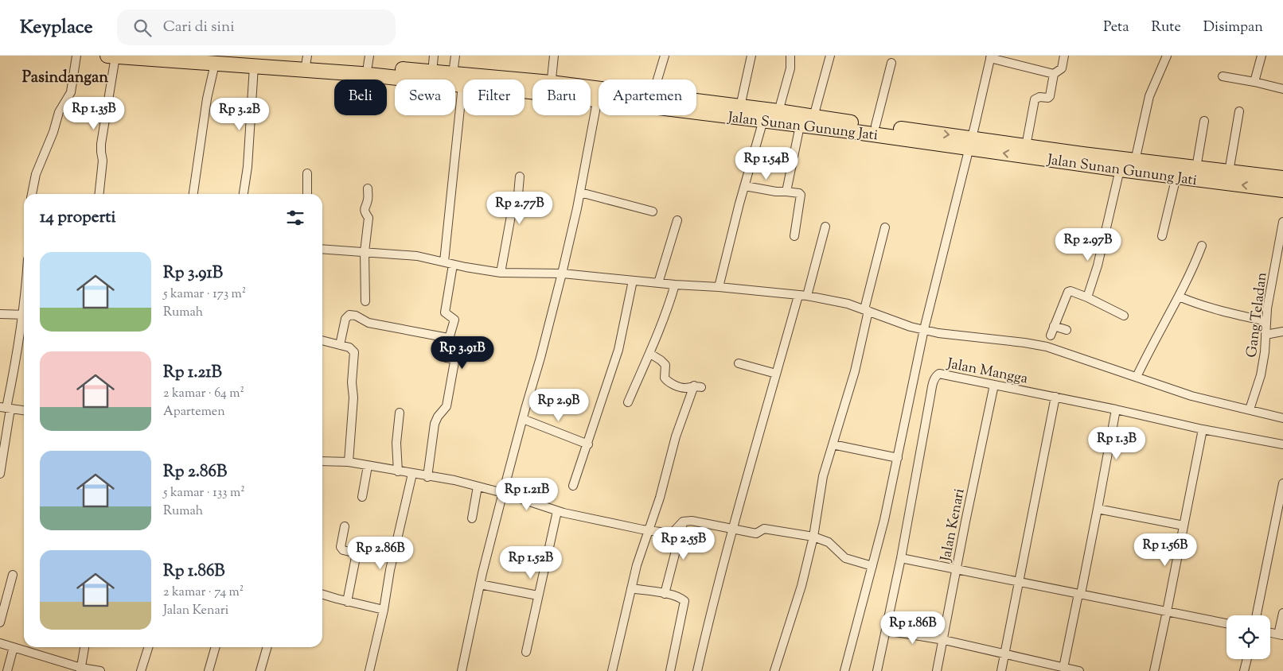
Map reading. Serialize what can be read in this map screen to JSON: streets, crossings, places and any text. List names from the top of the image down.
{
  "streets": {
    "highway": ["Jalan Sunan Gunung Jati"],
    "street": ["Gang Teladan", "Jalan Mangga", "Jalan Kenari"]
  },
  "crossings": [
    ["Jalan Mangga", "Jalan Kenari"]
  ],
  "districts": ["Pasindangan"],
  "page": {
    "header": "Keyplace",
    "search": "Cari di sini",
    "nav": ["Peta", "Rute", "Disimpan"],
    "chip": [
      "Beli",
      "Sewa",
      "Filter",
      "Baru",
      "Apartemen"
    ],
    "price": [
      "Rp 1.35B",
      "Rp 3.2B",
      "Rp 1.54B",
      "Rp 2.77B",
      "Rp 2.97B",
      "Rp 3.91B",
      "Rp 2.9B",
      "Rp 1.3B",
      "Rp 1.21B",
      "Rp 2.55B",
      "Rp 1.56B",
      "Rp 2.86B",
      "Rp 1.52B",
      "Rp 1.86B"
    ],
    "heading": "14 properti",
    "list": [
      {
        "name": "Rp 3.91B",
        "note": "5 kamar · 173 m² · Rumah"
      },
      {
        "name": "Rp 1.21B",
        "note": "2 kamar · 64 m² · Apartemen"
      },
      {
        "name": "Rp 2.86B",
        "note": "5 kamar · 133 m² · Rumah"
      },
      {
        "name": "Rp 1.86B",
        "note": "2 kamar · 74 m² · Jalan Kenari"
      }
    ]
  }
}
